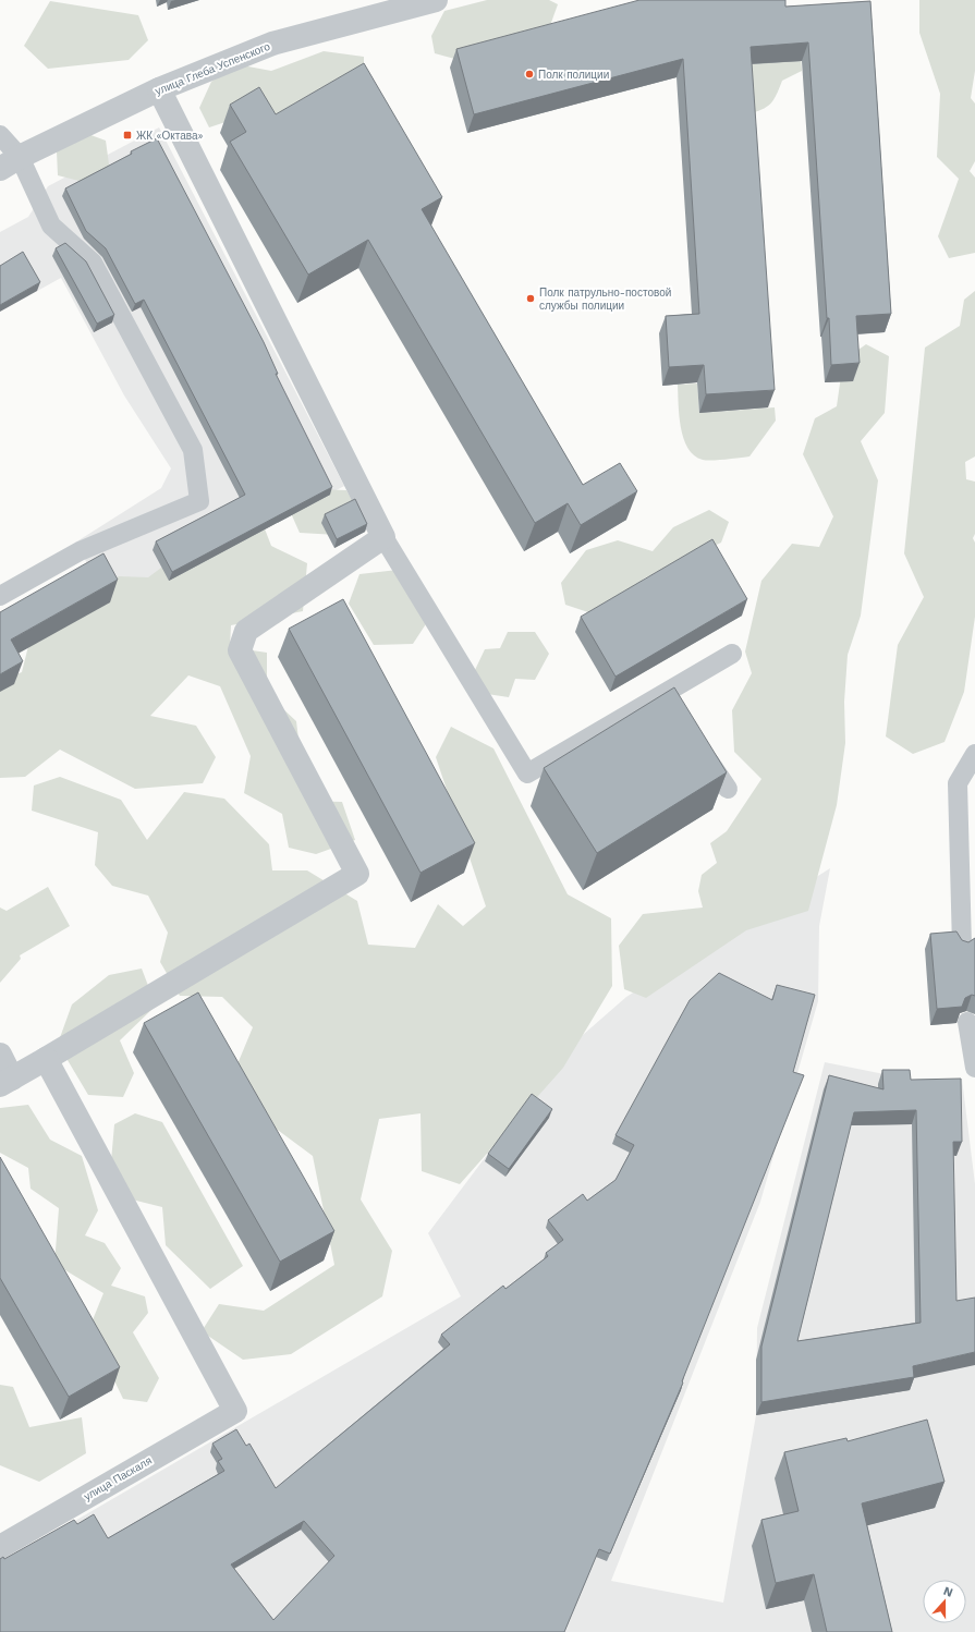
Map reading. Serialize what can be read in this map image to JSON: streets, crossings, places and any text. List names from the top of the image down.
{
  "streets": {
    "street": ["улица Глеба Успенского", "улица Паскаля"]
  },
  "places": {
    "other": ["Полк полиции", "Полк патрульно-постовой службы полиции"],
    "transit": ["ЖК «Октава»"]
  },
  "north": "top"
}
